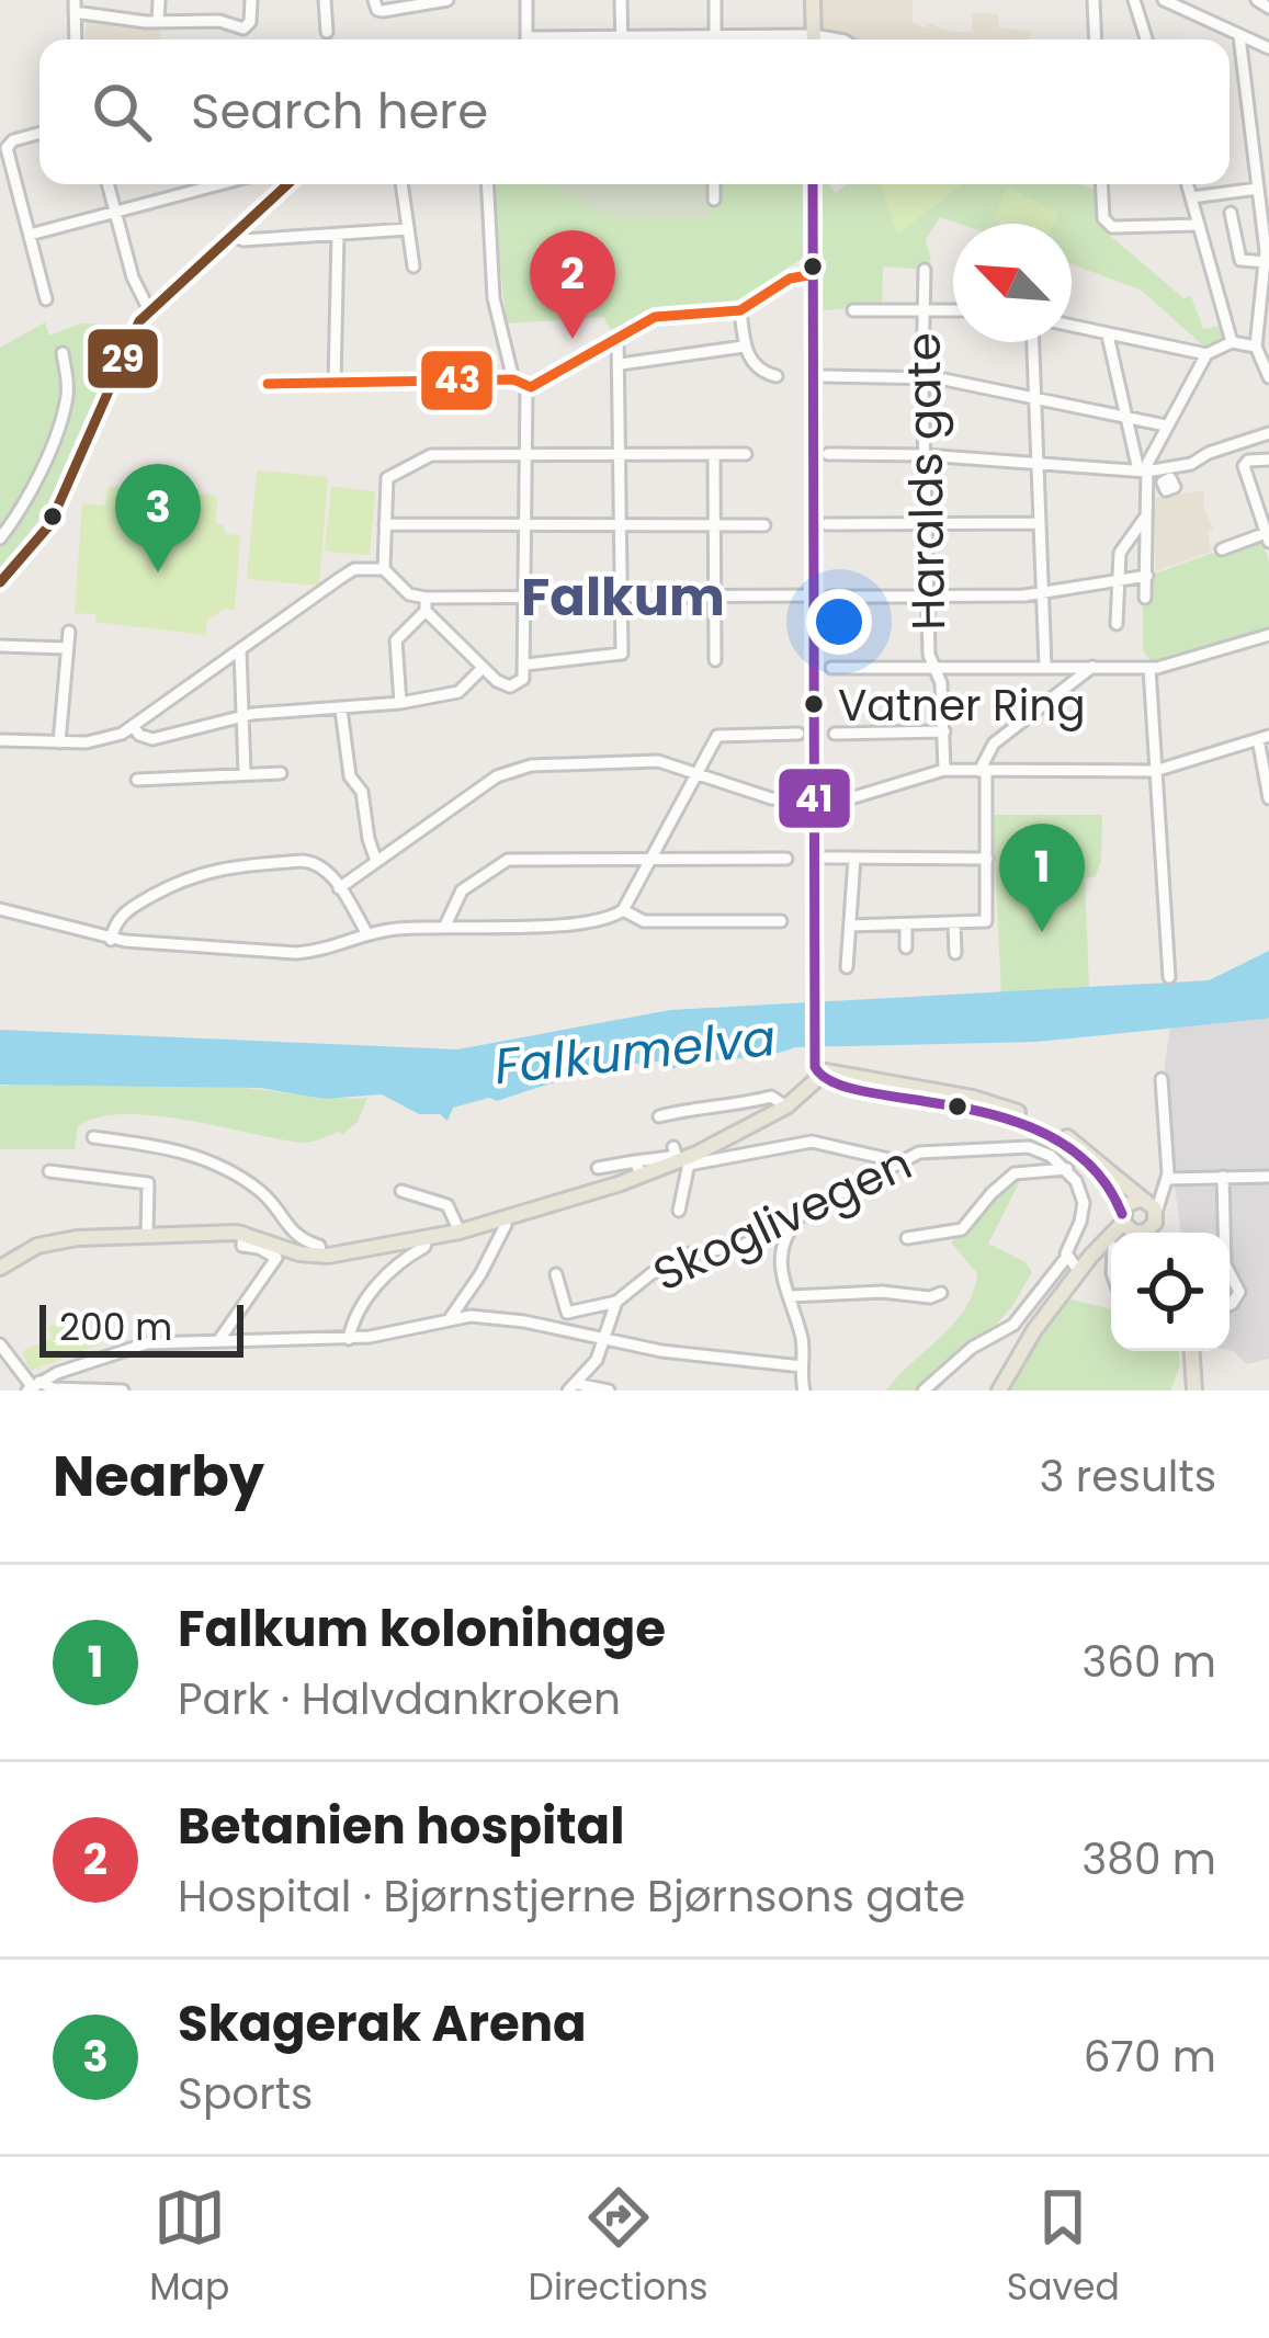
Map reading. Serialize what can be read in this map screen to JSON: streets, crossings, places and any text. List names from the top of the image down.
{
  "streets": {
    "street": ["Haralds gate", "Skoglivegen"]
  },
  "districts": ["Falkum"],
  "water": ["Falkumelva"],
  "places": ["Vatner Ring"],
  "lines": ["transit line 41", "transit line 29", "transit line 43"],
  "scale_bar": "200 m",
  "north": "top left",
  "page": {
    "search": "Search here",
    "pins": ["2", "3", "1"],
    "scale": "200 m",
    "heading": ["Nearby", "3 results"],
    "list": [
      {
        "mark": "1",
        "name": "Falkum kolonihage",
        "note": "Park · Halvdankroken",
        "value": "360 m"
      },
      {
        "mark": "2",
        "name": "Betanien hospital",
        "note": "Hospital · Bjørnstjerne Bjørnsons gate",
        "value": "380 m"
      },
      {
        "mark": "3",
        "name": "Skagerak Arena",
        "note": "Sports",
        "value": "670 m"
      }
    ],
    "nav": ["Map", "Directions", "Saved"]
  }
}
